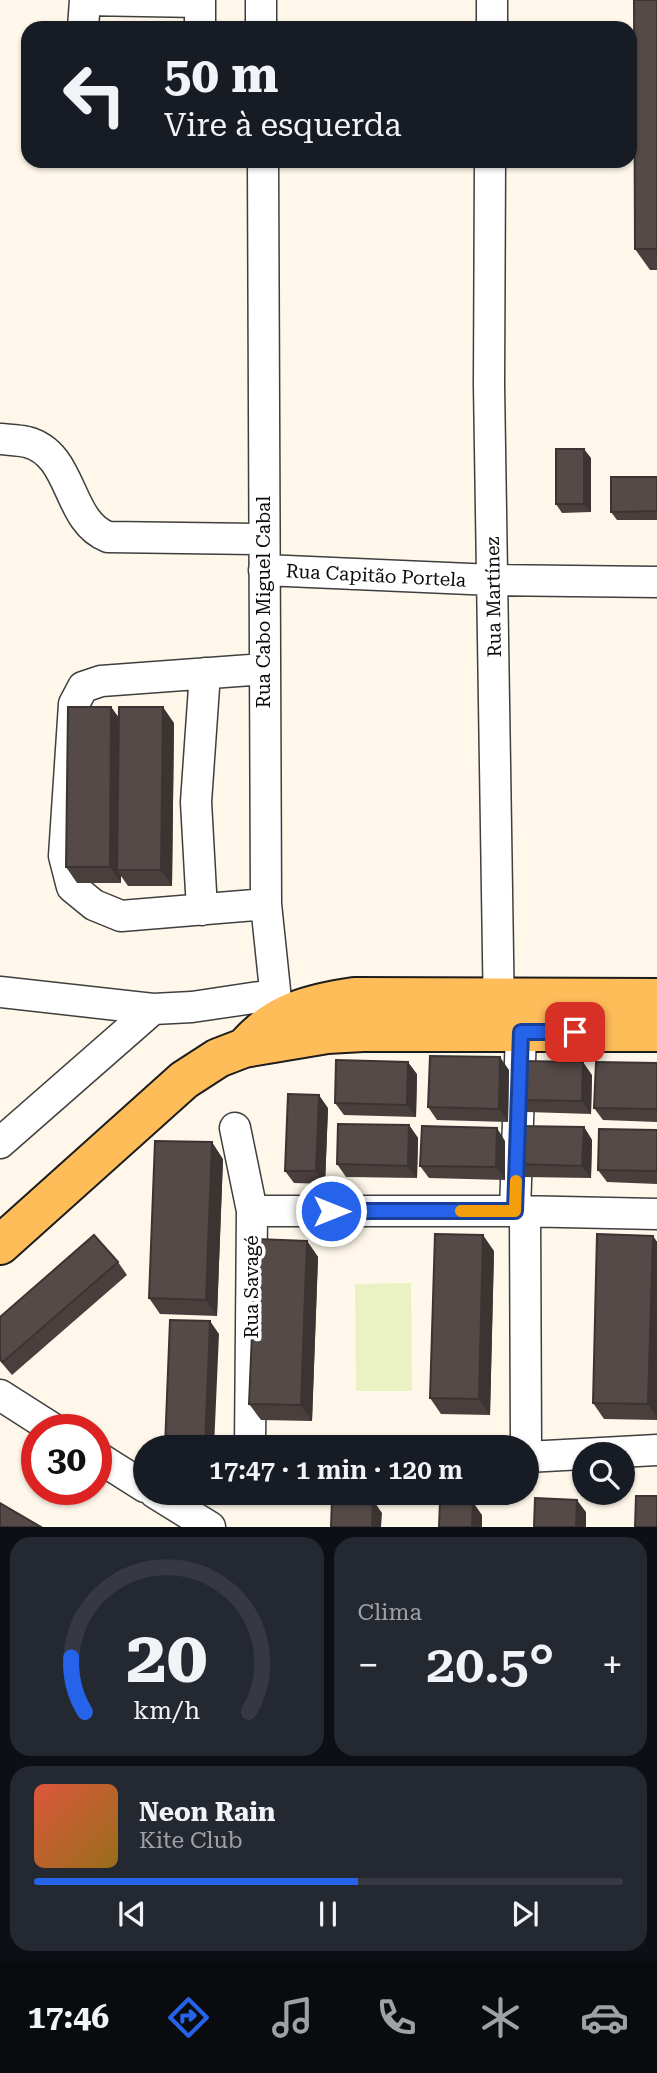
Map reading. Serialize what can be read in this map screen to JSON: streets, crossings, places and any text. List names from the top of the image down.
{
  "streets": {
    "street": [
      "Rua Capitão Portela",
      "Rua Martínez",
      "Rua Cabo Miguel Cabal",
      "Rua Savagé"
    ]
  },
  "crossings": [
    ["Rua Capitão Portela", "Rua Martínez"],
    ["Rua Capitão Portela", "Rua Cabo Miguel Cabal"]
  ],
  "page": {
    "turn": ["50 m", "Vire à esquerda"],
    "limit": "30",
    "trip": "17:47 · 1 min · 120 m",
    "tile": "Clima",
    "heat": ["−", "20.5°", "+"],
    "song": ["Neon Rain", "Kite Club"],
    "tabs": "17:46",
    "gauge": ["20", "km/h"]
  }
}
